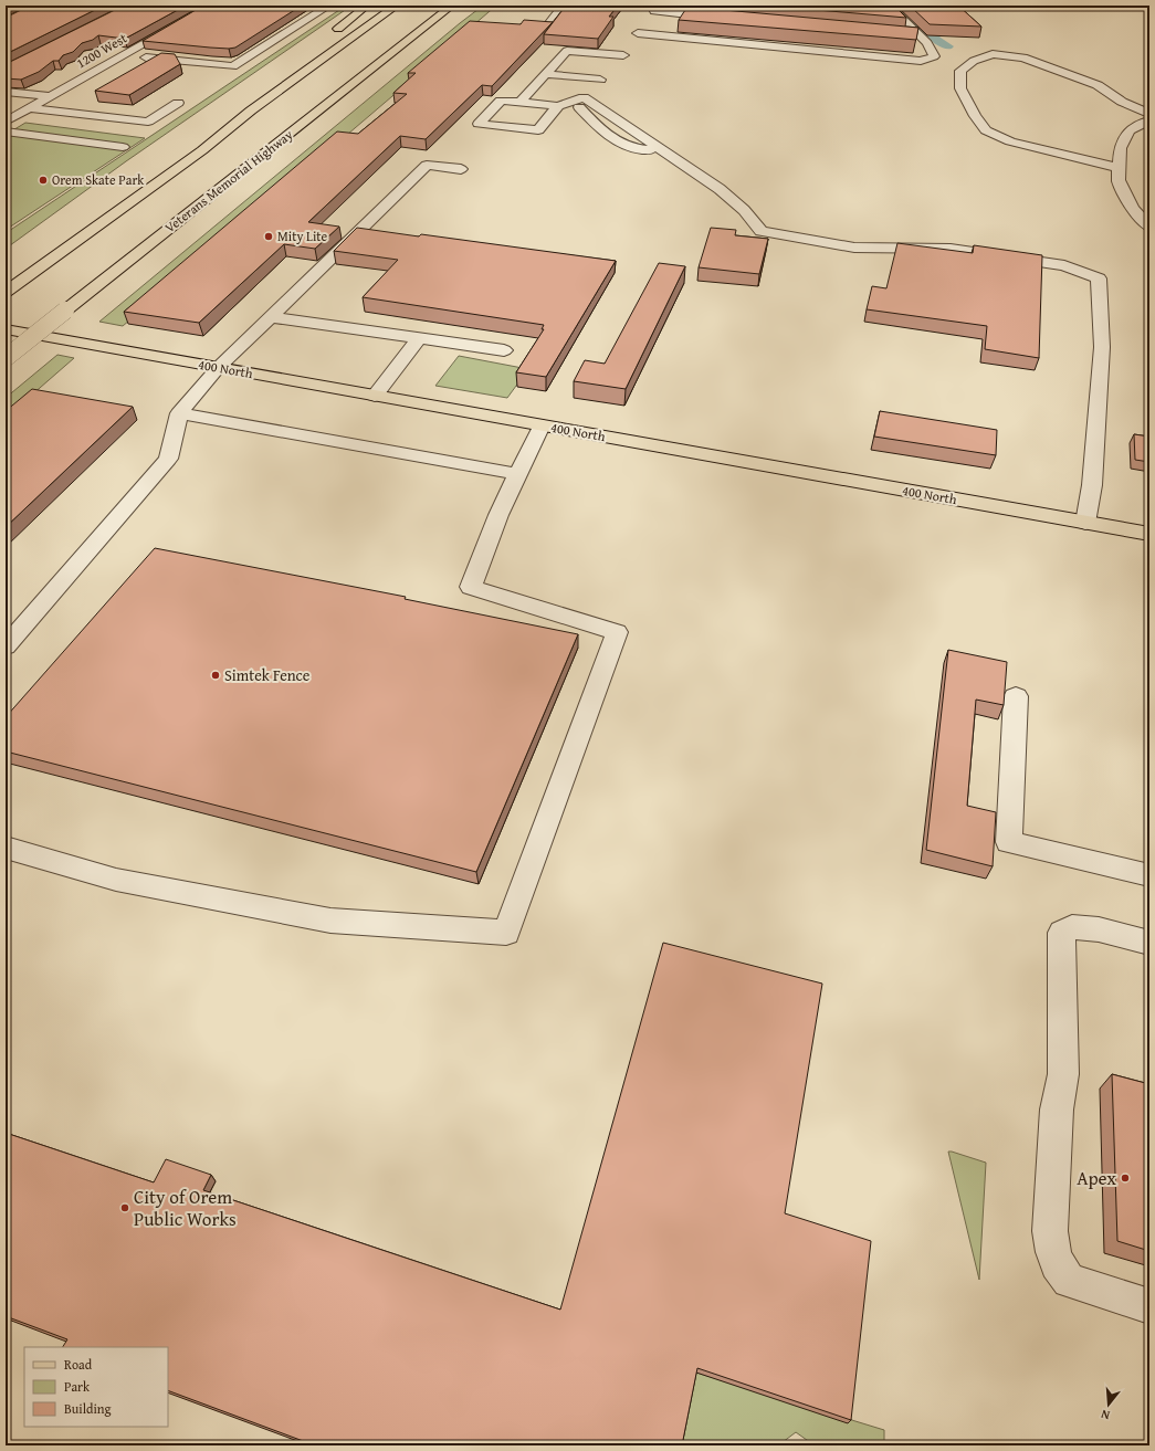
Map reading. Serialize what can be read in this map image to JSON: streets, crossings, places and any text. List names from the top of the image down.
{
  "streets": {
    "main road": ["Veterans Memorial Highway", "400 North"],
    "street": ["1200 West"]
  },
  "places": [
    "Orem Skate Park",
    "Mity Lite",
    "Simtek Fence",
    "Apex",
    "City of Orem Public Works"
  ],
  "legend": ["Road", "Park", "Building"],
  "north": "bottom"
}
